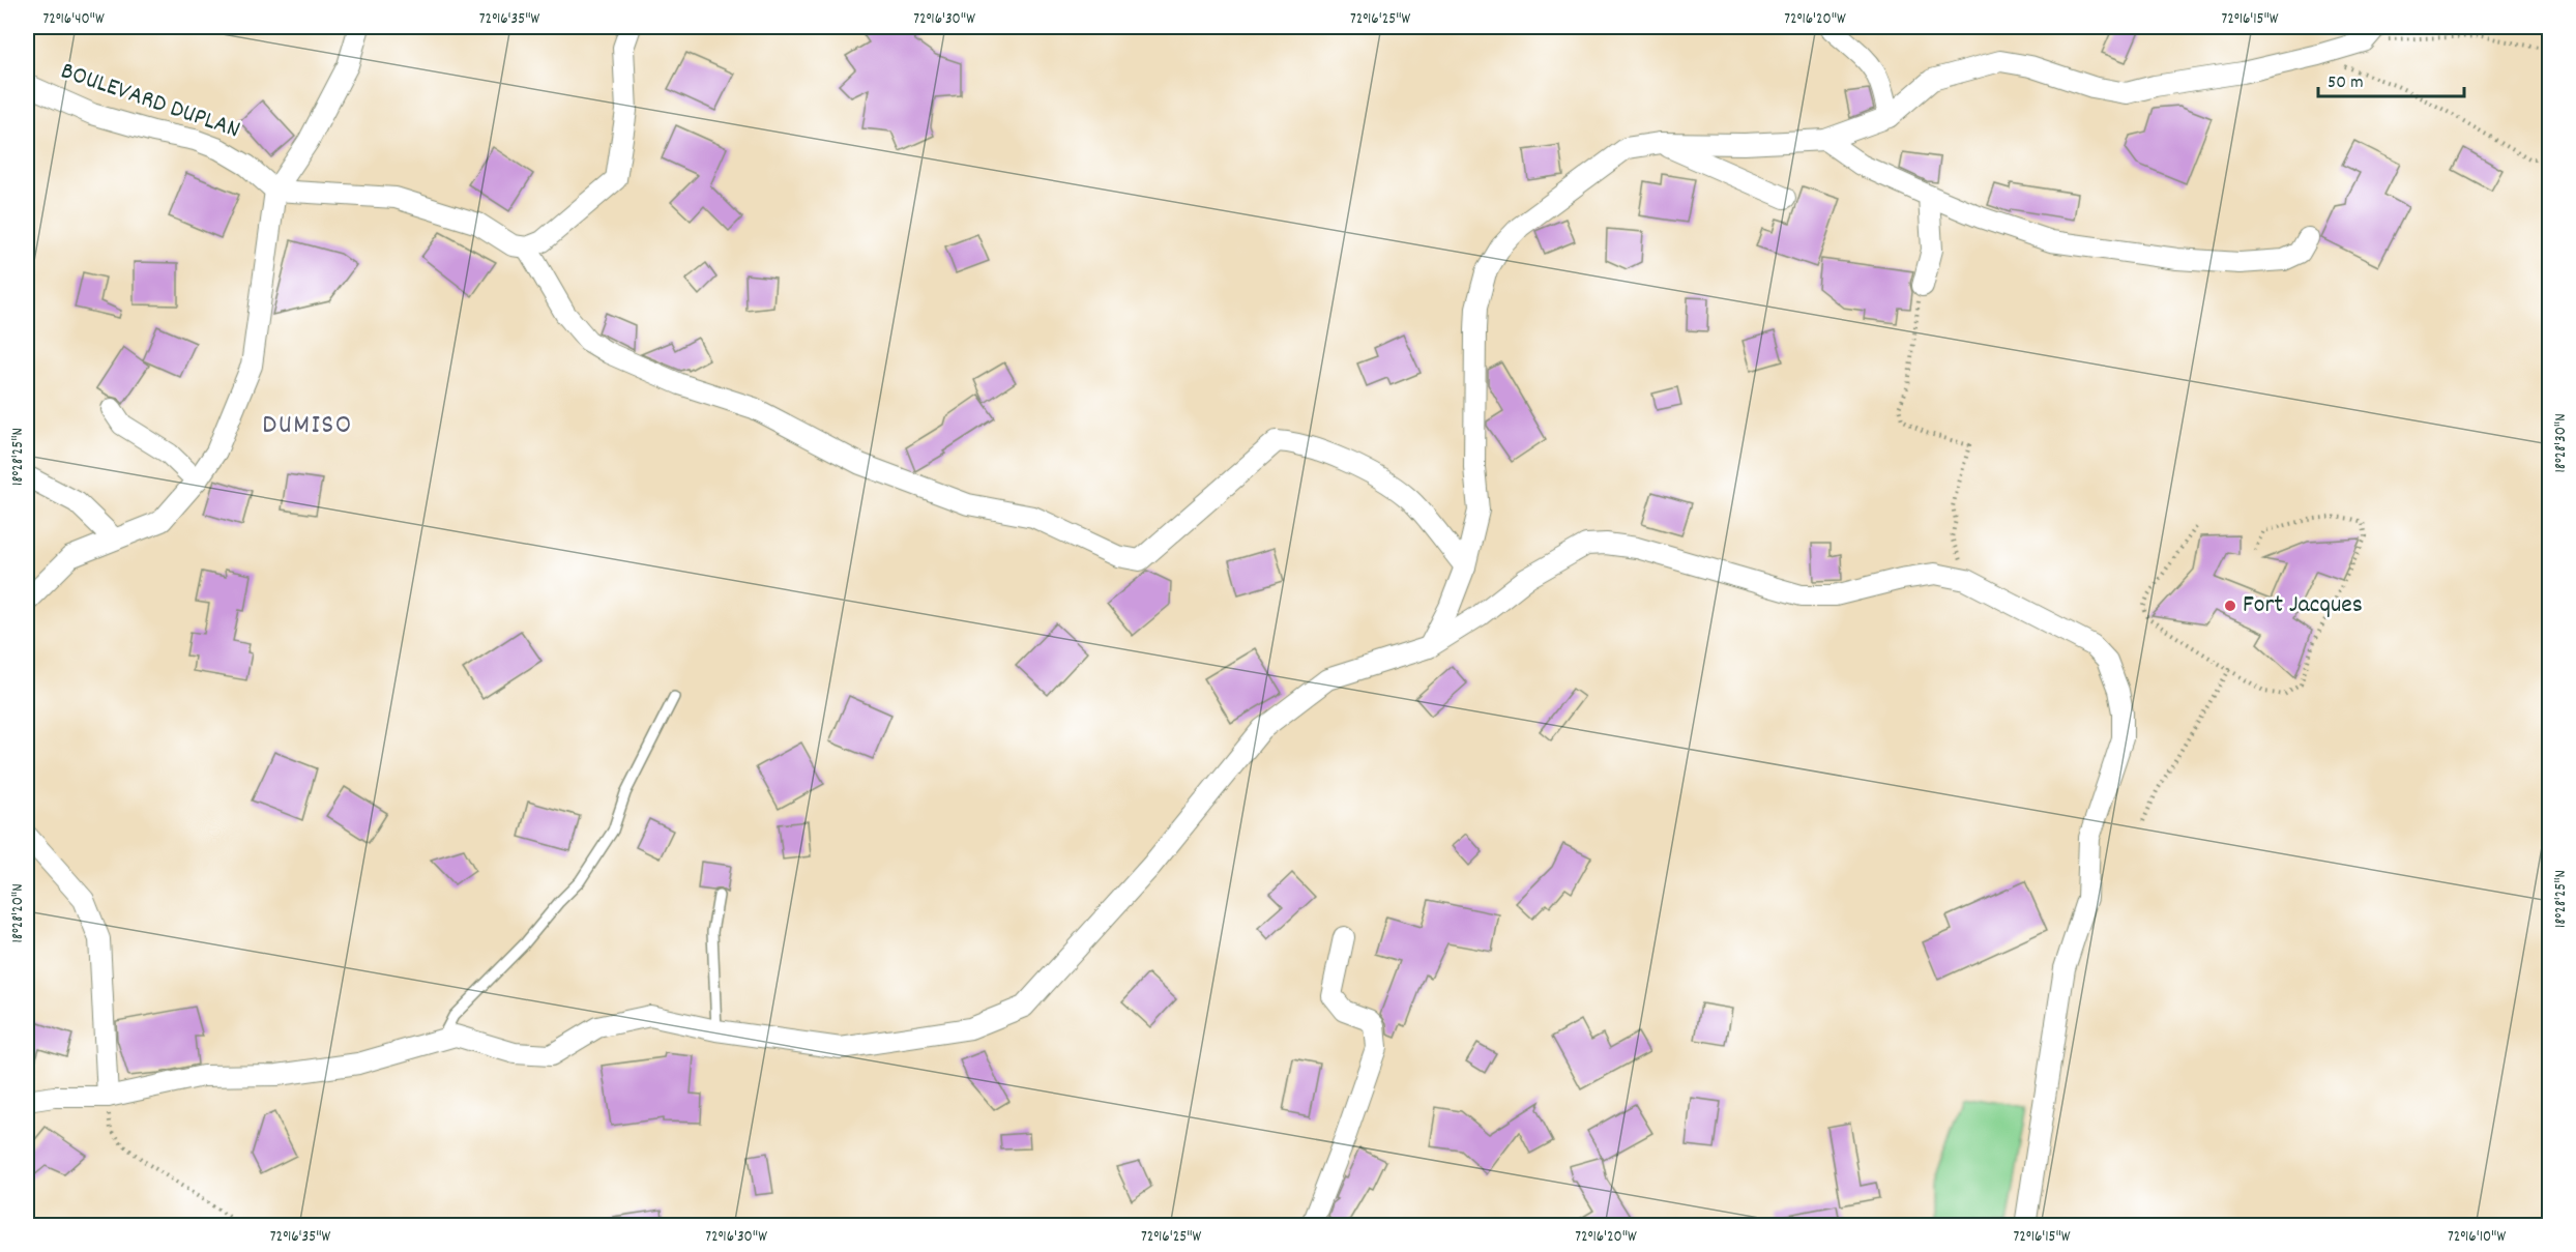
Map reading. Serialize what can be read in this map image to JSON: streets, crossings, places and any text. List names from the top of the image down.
{
  "streets": {
    "street": ["BOULEVARD DUPLAN"]
  },
  "districts": ["DUMISO"],
  "places": ["Fort Jacques"],
  "scale_bar": "50 m",
  "coordinates": [
    "72°16'40\"W",
    "72°16'35\"W",
    "72°16'30\"W",
    "72°16'25\"W",
    "72°16'20\"W",
    "72°16'15\"W",
    "18°28'30\"N",
    "18°28'25\"N",
    "18°28'20\"N",
    "72°16'10\"W"
  ]
}
